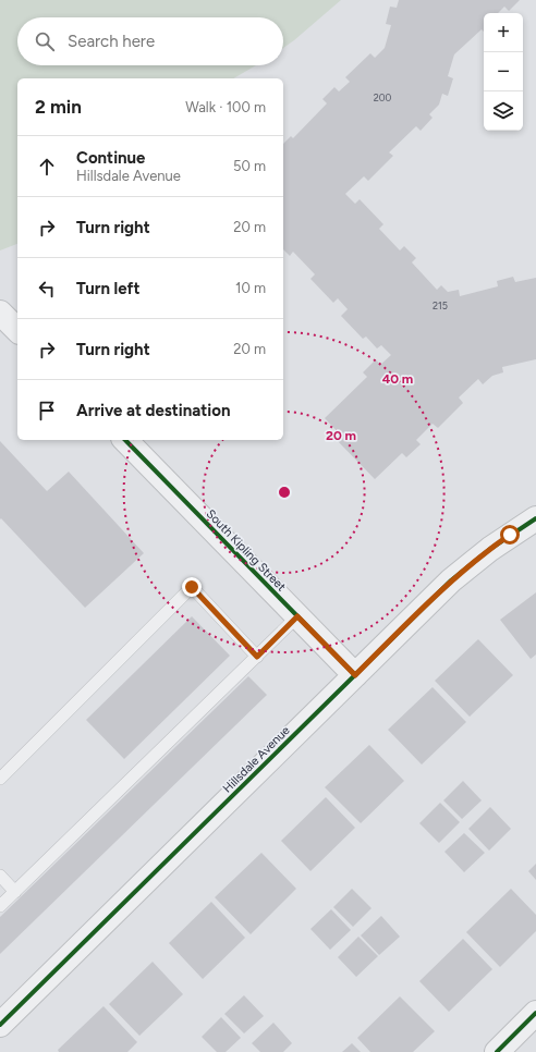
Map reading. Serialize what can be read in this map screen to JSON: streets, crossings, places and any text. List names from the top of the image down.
{
  "streets": {
    "street": ["South Kipling Street", "Hillsdale Avenue"]
  },
  "crossings": [
    ["South Kipling Street", "Hillsdale Avenue"]
  ],
  "house_numbers": ["200", "215"],
  "page": {
    "map_buttons": ["+", "−"],
    "search": "Search here",
    "heading": ["2 min", "Walk · 100 m"],
    "list": [
      ["Continue", "Hillsdale Avenue", "50 m"],
      ["Turn right", "20 m"],
      ["Turn left", "10 m"],
      ["Turn right", "20 m"],
      "Arrive at destination"
    ]
  },
  "rings": ["40 m", "20 m"]
}
